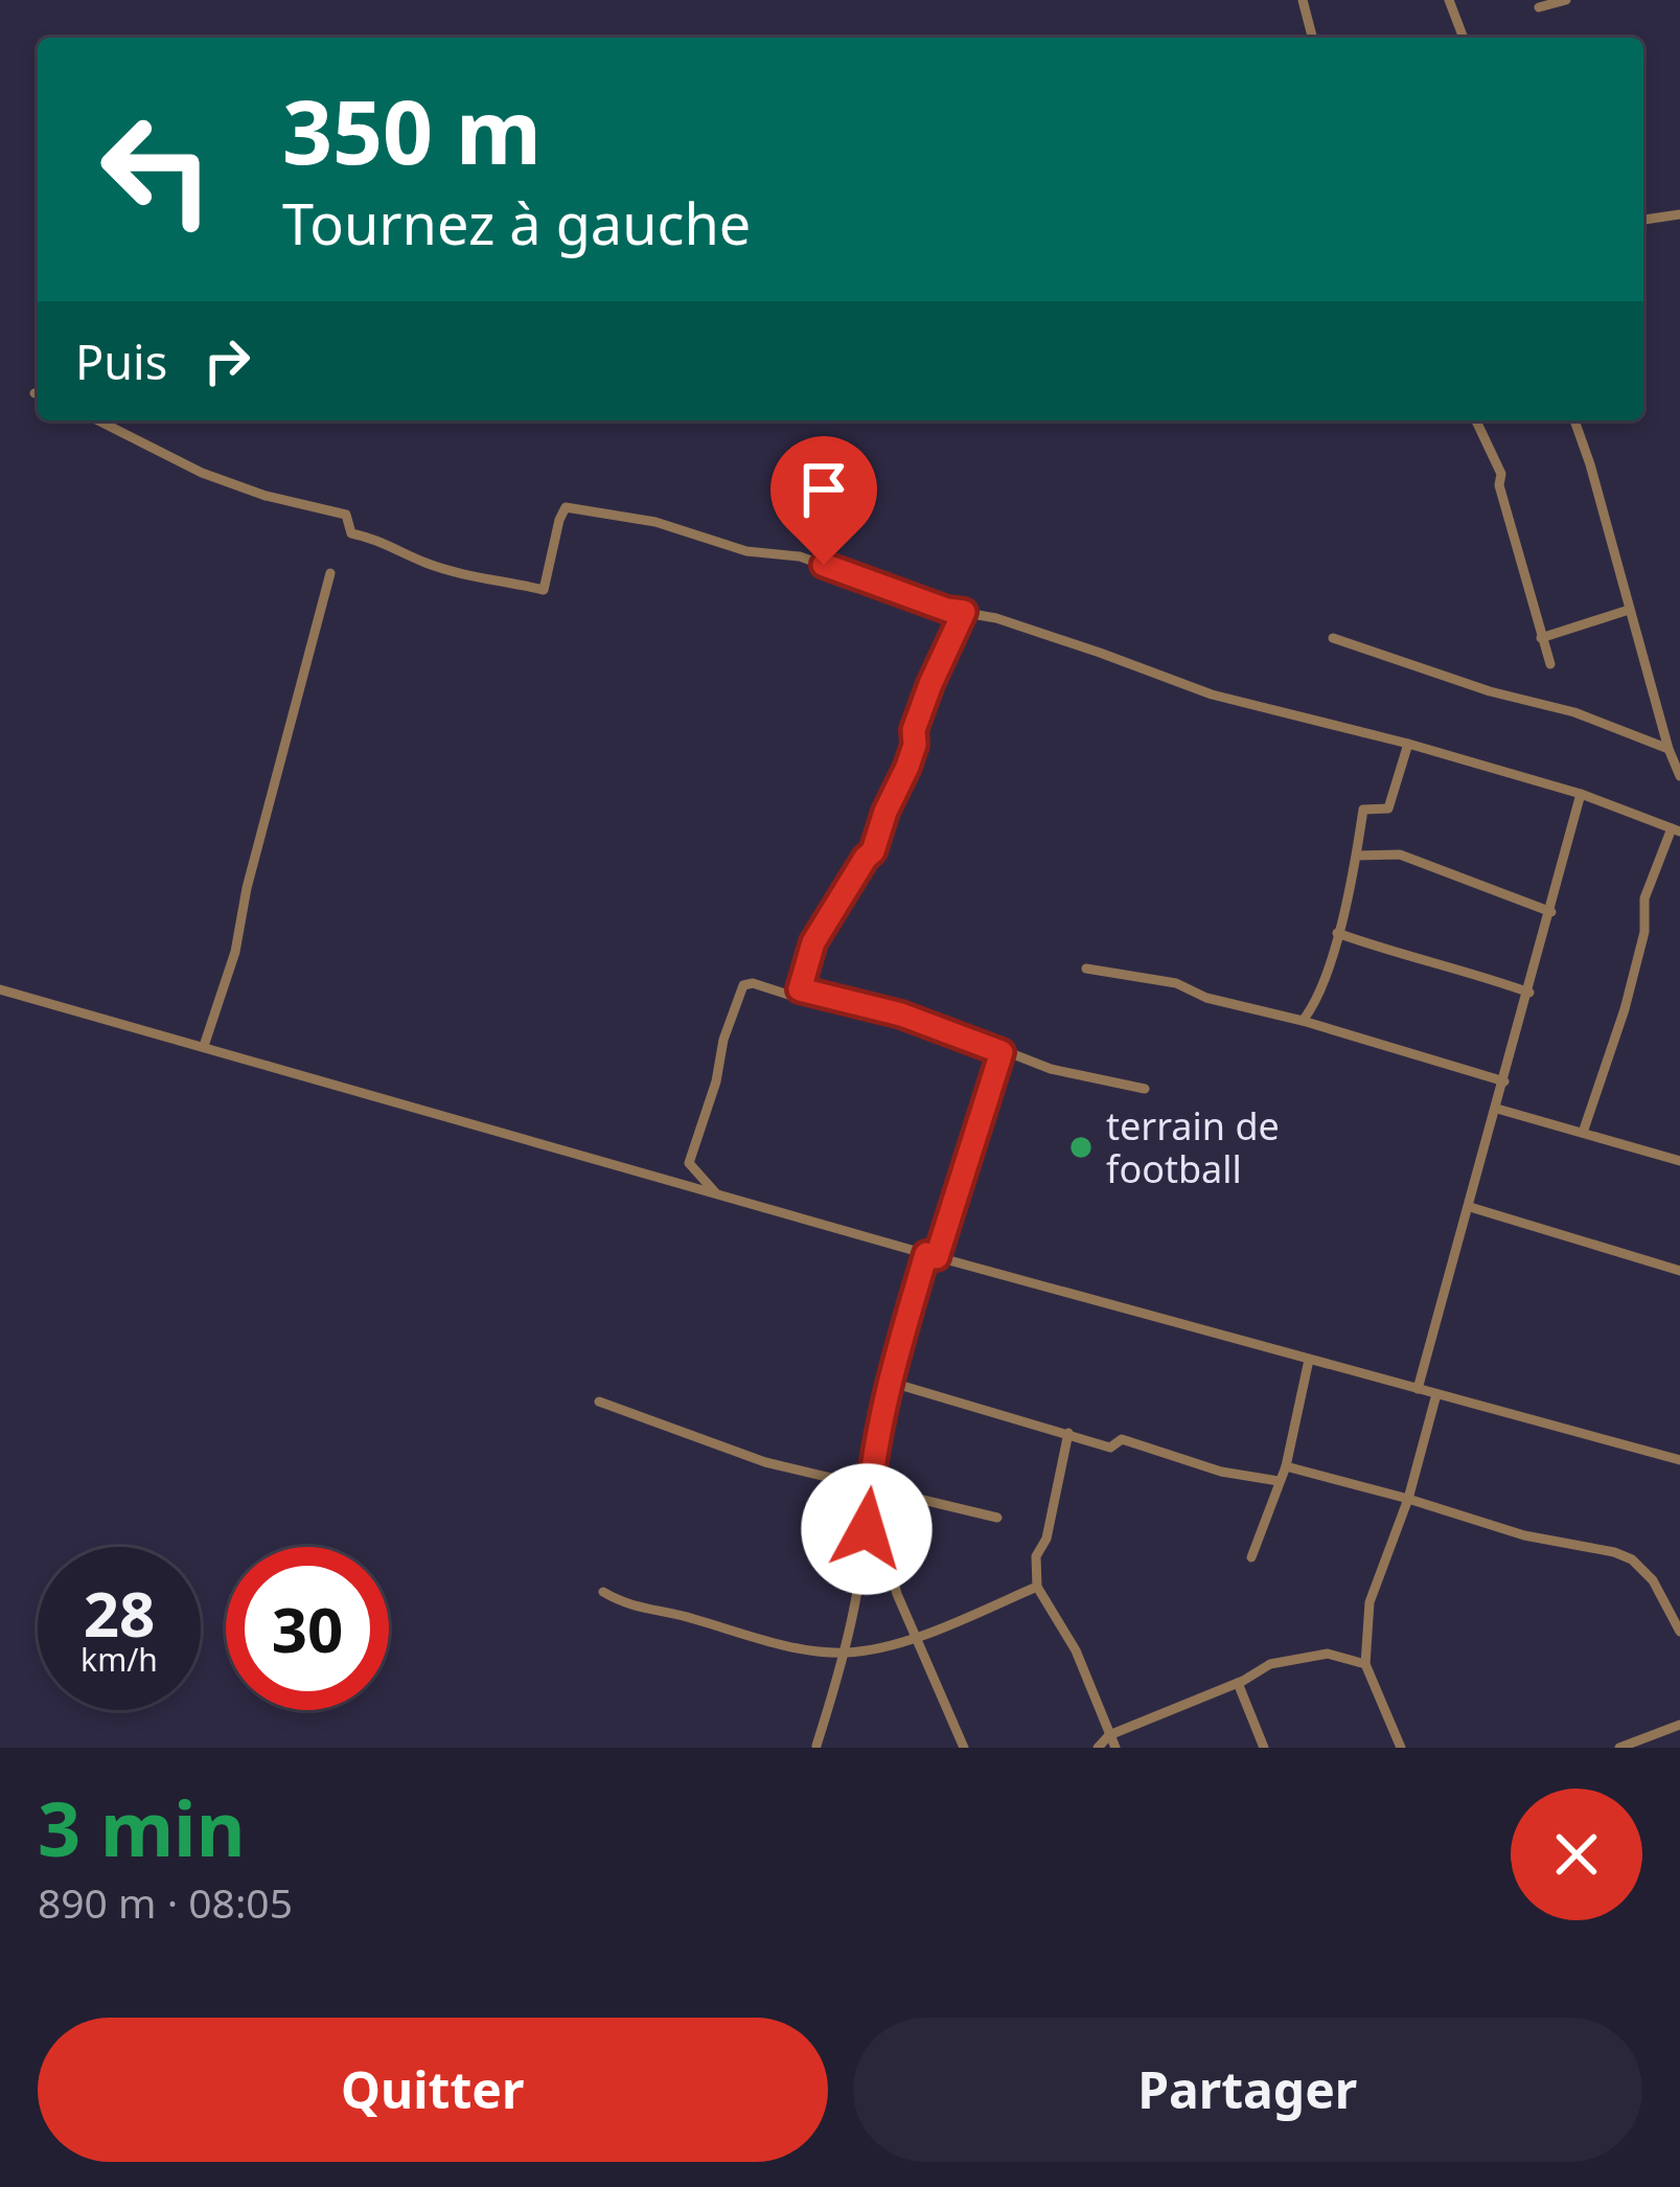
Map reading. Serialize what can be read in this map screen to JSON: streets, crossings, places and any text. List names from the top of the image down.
{
  "places": ["terrain de football"],
  "page": {
    "turn": ["350 m", "Tournez à gauche"],
    "then": "Puis",
    "speed": "28 km/h",
    "limit": "30",
    "heading": ["3 min", "890 m · 08:05"],
    "buttons": ["Quitter", "Partager"]
  }
}
